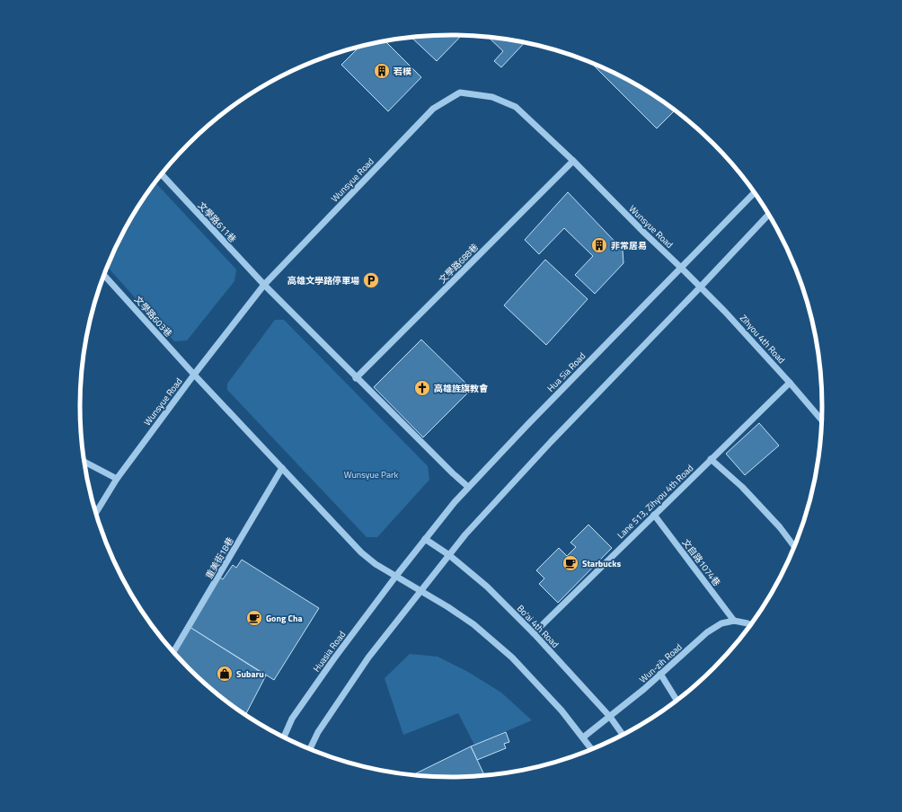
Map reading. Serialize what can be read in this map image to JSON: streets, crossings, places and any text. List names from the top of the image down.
{
  "streets": {
    "street": [
      "Wunsyue Road",
      "文學路611巷",
      "文學路688巷",
      "文學路603巷",
      "Zihyou 4th Road",
      "Hua Sia Road",
      "Lane 513, Zihyou 4th Road",
      "重美街18巷",
      "文自路1074巷",
      "Bo'ai 4th Road",
      "Huasia Road",
      "Wun-zih Road"
    ]
  },
  "crossings": [
    ["Wunsyue Road", "文學路611巷"],
    ["Wunsyue Road", "文學路688巷"],
    ["Wunsyue Road", "文學路603巷"],
    ["Wunsyue Road", "Zihyou 4th Road"],
    ["Wunsyue Road", "Hua Sia Road"],
    ["文學路611巷", "文學路688巷"],
    ["文學路611巷", "Hua Sia Road"],
    ["文學路603巷", "Hua Sia Road"],
    ["文學路603巷", "重美街18巷"],
    ["文學路603巷", "Huasia Road"],
    ["Zihyou 4th Road", "Hua Sia Road"],
    ["Zihyou 4th Road", "Lane 513, Zihyou 4th Road"],
    ["Hua Sia Road", "Bo'ai 4th Road"],
    ["Hua Sia Road", "Huasia Road"],
    ["Lane 513, Zihyou 4th Road", "文自路1074巷"],
    ["Lane 513, Zihyou 4th Road", "Bo'ai 4th Road"],
    ["文自路1074巷", "Wun-zih Road"],
    ["Bo'ai 4th Road", "Wun-zih Road"]
  ],
  "parks": ["Wunsyue Park"],
  "places": {
    "building": ["若樸", "非常居易"],
    "parking": ["高雄文學路停車場"],
    "church": ["高雄旌旗教會"],
    "cafe": ["Starbucks", "Gong Cha"],
    "shop": ["Subaru"]
  }
}
